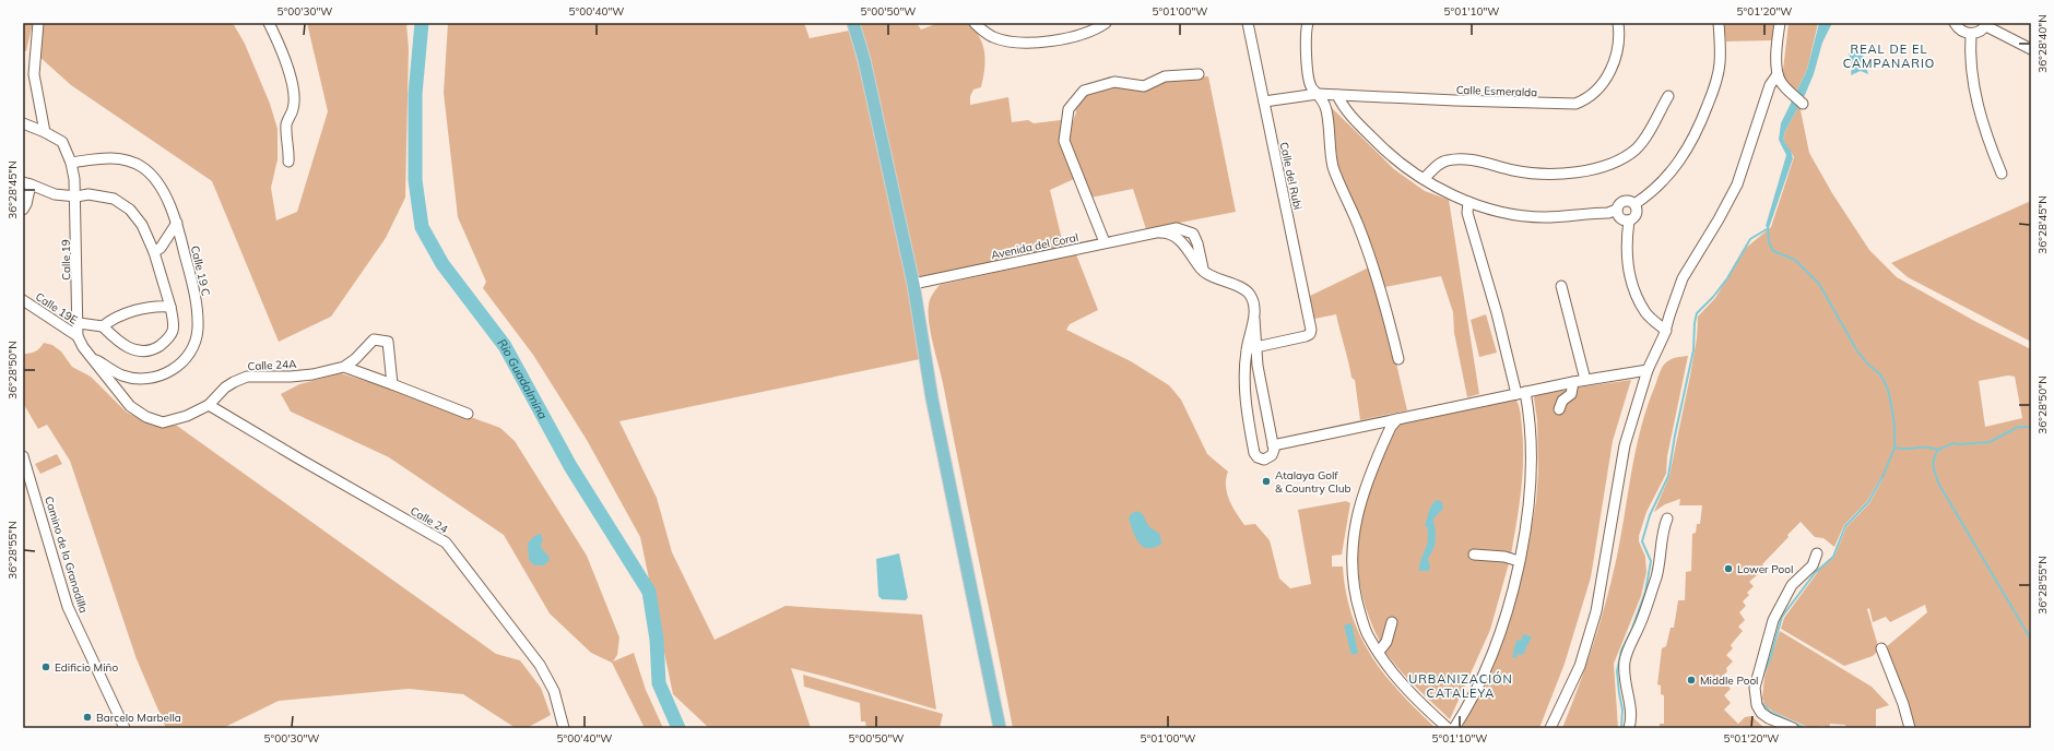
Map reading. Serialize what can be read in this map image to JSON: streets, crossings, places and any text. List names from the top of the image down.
{
  "streets": {
    "street": [
      "Calle Esmeralda",
      "Calle del Rubi",
      "Avenida del Coral",
      "Calle 19",
      "Calle 19 C",
      "Calle 19E",
      "Calle 24A",
      "Calle 24",
      "Camino de la Granadilla"
    ]
  },
  "crossings": [
    ["Calle Esmeralda", "Calle del Rubi"],
    ["Calle del Rubi", "Avenida del Coral"],
    ["Calle 19", "Calle 19 C"],
    ["Calle 19", "Calle 19E"],
    ["Calle 24A", "Calle 24"]
  ],
  "districts": ["REAL DE EL CAMPANARIO", "URBANIZACIÓN CATALEYA"],
  "water": ["Rio Guadalmina"],
  "places": [
    "Atalaya Golf & Country Club",
    "Lower Pool",
    "Edificio Miño",
    "Middle Pool",
    "Barcelo Marbella"
  ],
  "coordinates": [
    "5°00'30\"W",
    "5°00'40\"W",
    "5°00'50\"W",
    "5°01'00\"W",
    "5°01'10\"W",
    "5°01'20\"W",
    "36°28'40\"N",
    "36°28'45\"N",
    "36°28'50\"N",
    "36°28'55\"N"
  ]
}
